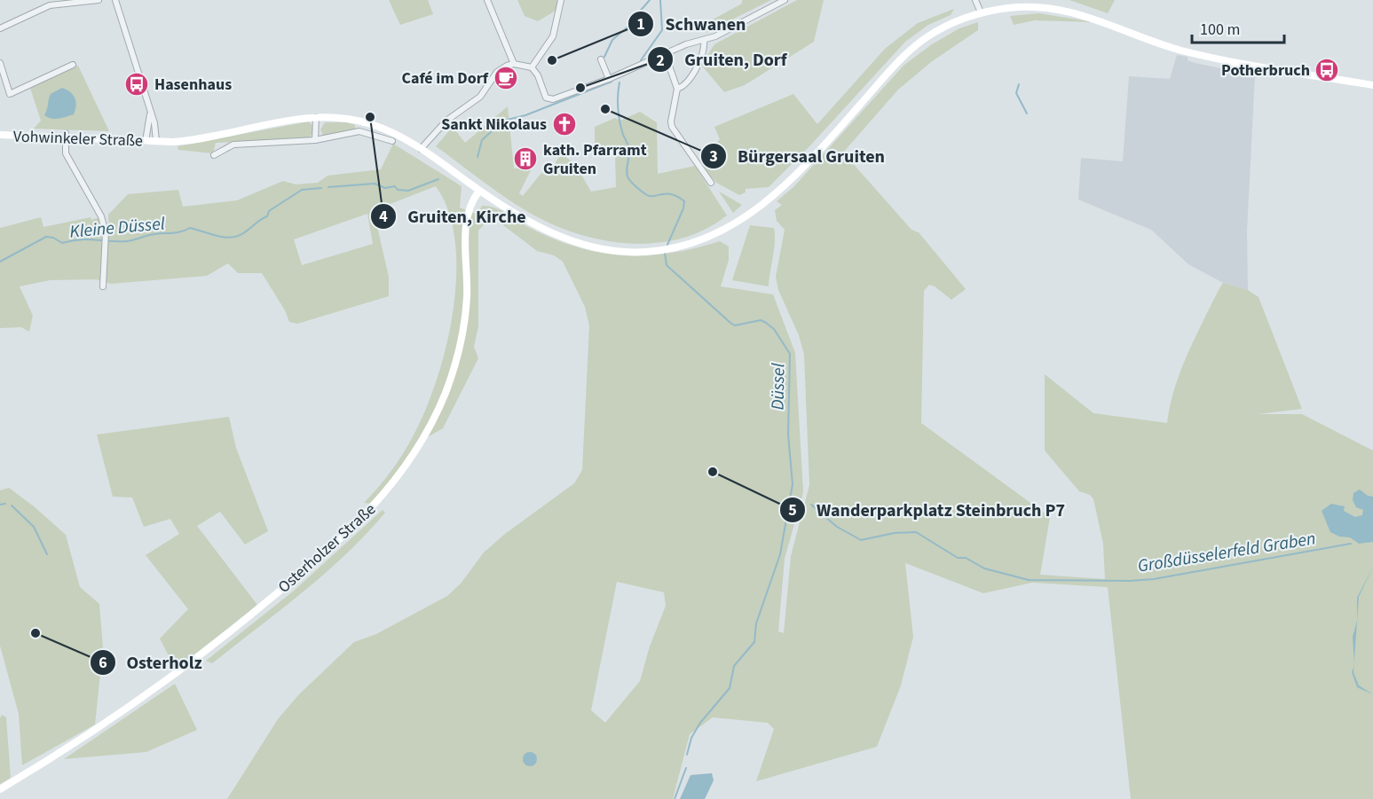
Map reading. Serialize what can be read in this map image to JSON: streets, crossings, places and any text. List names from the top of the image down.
{
  "streets": {
    "main road": ["Vohwinkeler Straße", "Osterholzer Straße"]
  },
  "crossings": [
    ["Vohwinkeler Straße", "Osterholzer Straße"]
  ],
  "water": ["Kleine Düssel", "Düssel", "Großdüsselerfeld Graben"],
  "places": {
    "other": [
      "Schwanen",
      "Gruiten, Dorf",
      "Bürgersaal Gruiten",
      "Gruiten, Kirche",
      "Wanderparkplatz Steinbruch P7",
      "Osterholz"
    ],
    "bus stop": ["Potherbruch", "Hasenhaus"],
    "cafe": ["Café im Dorf"],
    "church": ["Sankt Nikolaus"],
    "building": ["kath. Pfarramt Gruiten"]
  },
  "scale_bar": "100 m"
}
